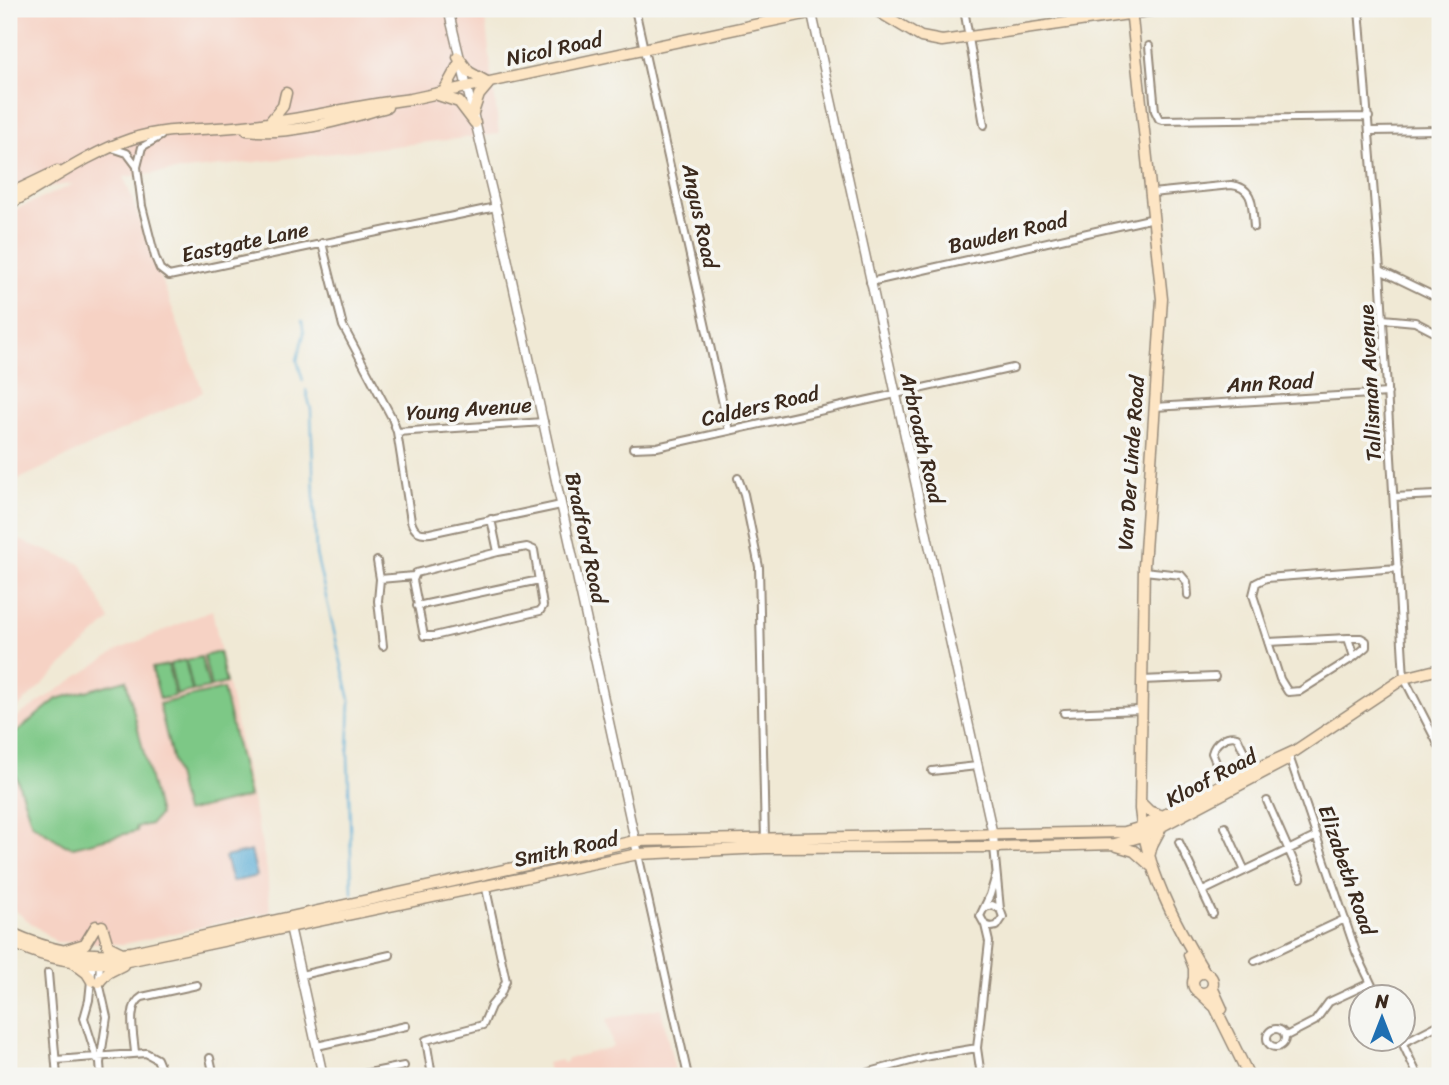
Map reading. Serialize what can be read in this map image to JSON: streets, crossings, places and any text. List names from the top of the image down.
{
  "streets": {
    "main road": [
      "Nicol Road",
      "Van Der Linde Road",
      "Kloof Road",
      "Smith Road"
    ],
    "street": [
      "Angus Road",
      "Bawden Road",
      "Eastgate Lane",
      "Ann Road",
      "Tallisman Avenue",
      "Calders Road",
      "Young Avenue",
      "Arbroath Road",
      "Bradford Road",
      "Elizabeth Road"
    ]
  },
  "crossings": [
    ["Nicol Road", "Angus Road"],
    ["Nicol Road", "Arbroath Road"],
    ["Nicol Road", "Bradford Road"],
    ["Angus Road", "Calders Road"],
    ["Bawden Road", "Arbroath Road"],
    ["Bawden Road", "Van Der Linde Road"],
    ["Eastgate Lane", "Bradford Road"],
    ["Ann Road", "Tallisman Avenue"],
    ["Ann Road", "Van Der Linde Road"],
    ["Tallisman Avenue", "Kloof Road"],
    ["Calders Road", "Arbroath Road"],
    ["Young Avenue", "Bradford Road"],
    ["Arbroath Road", "Smith Road"],
    ["Van Der Linde Road", "Kloof Road"],
    ["Van Der Linde Road", "Smith Road"],
    ["Bradford Road", "Smith Road"],
    ["Kloof Road", "Smith Road"],
    ["Kloof Road", "Elizabeth Road"]
  ],
  "north": "top"
}
